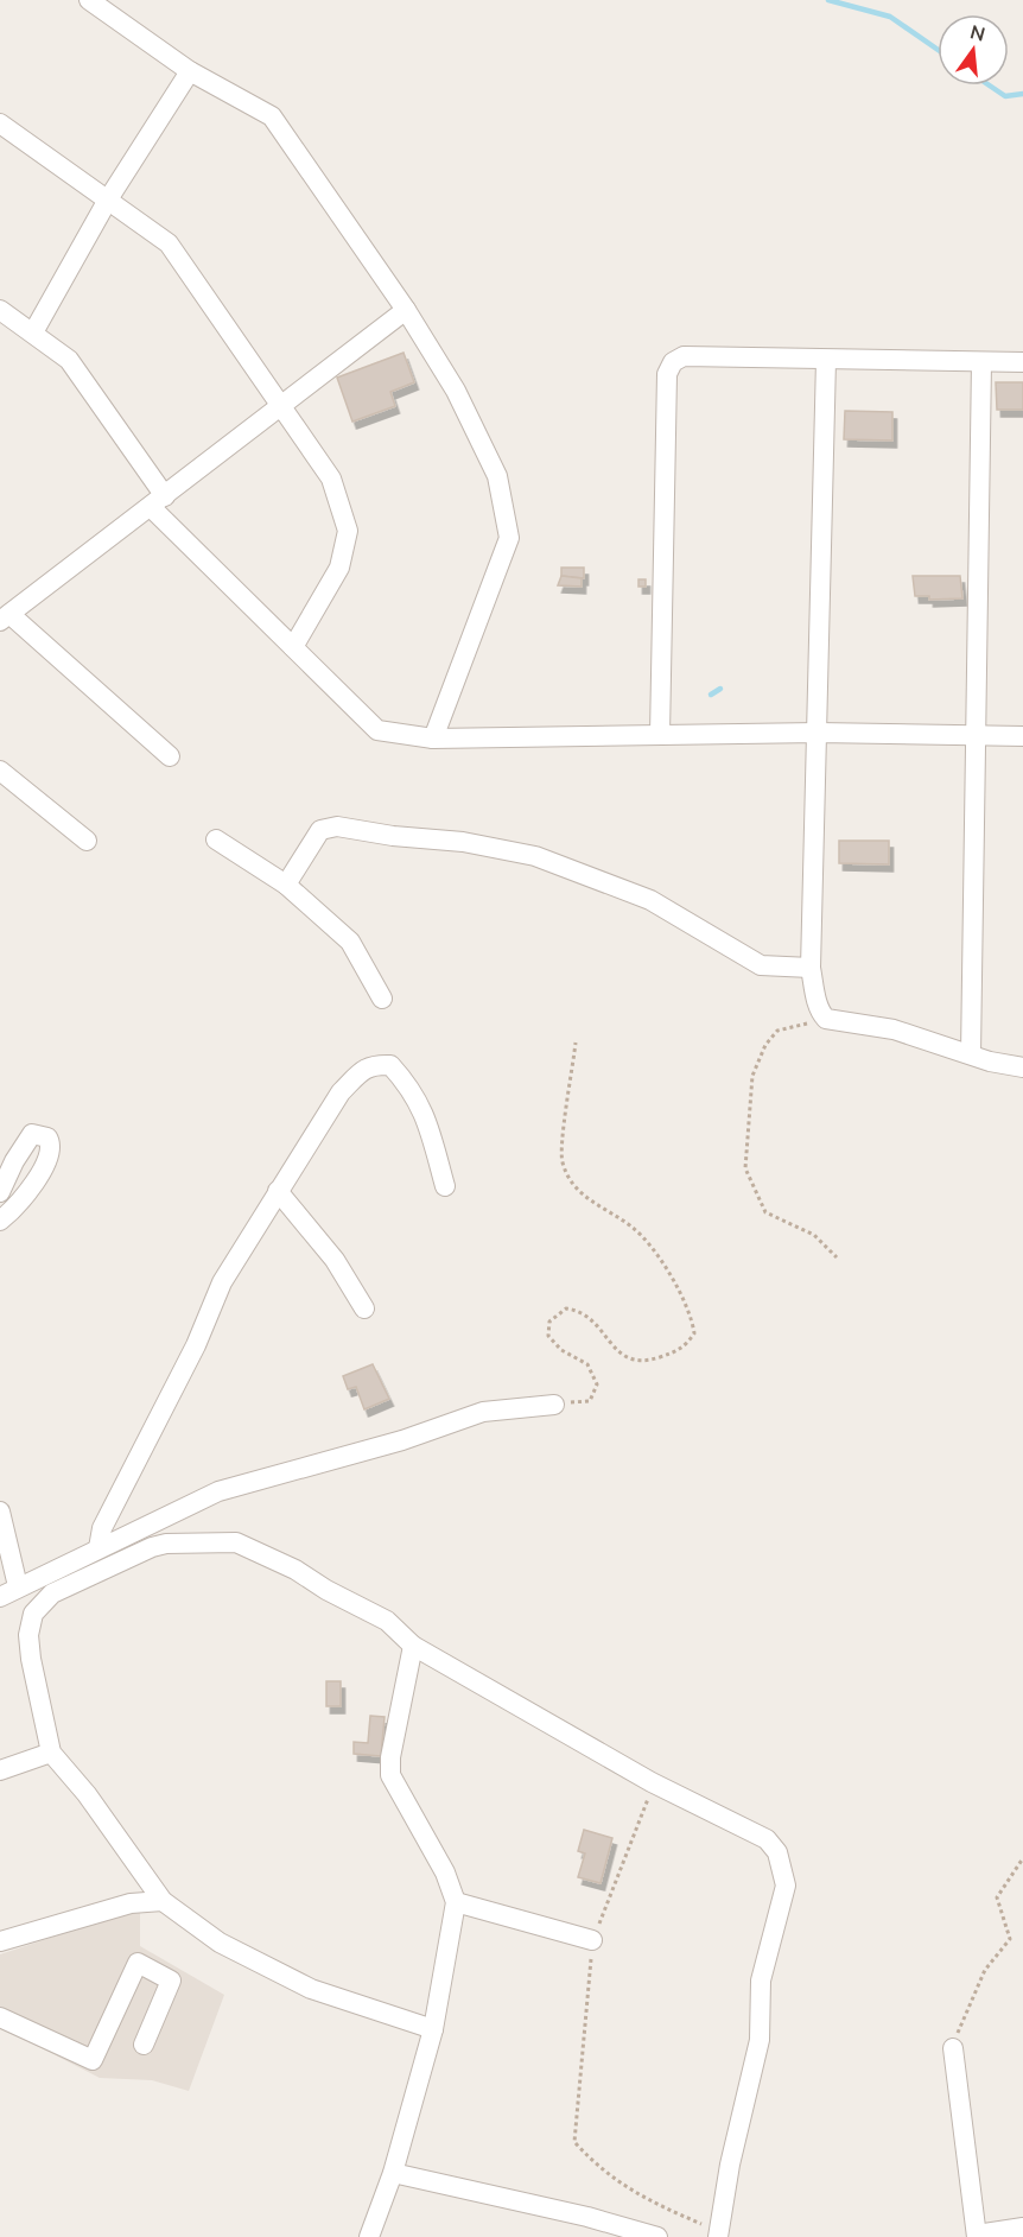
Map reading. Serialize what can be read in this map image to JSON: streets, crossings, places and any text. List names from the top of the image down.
{
  "north": "top"
}
